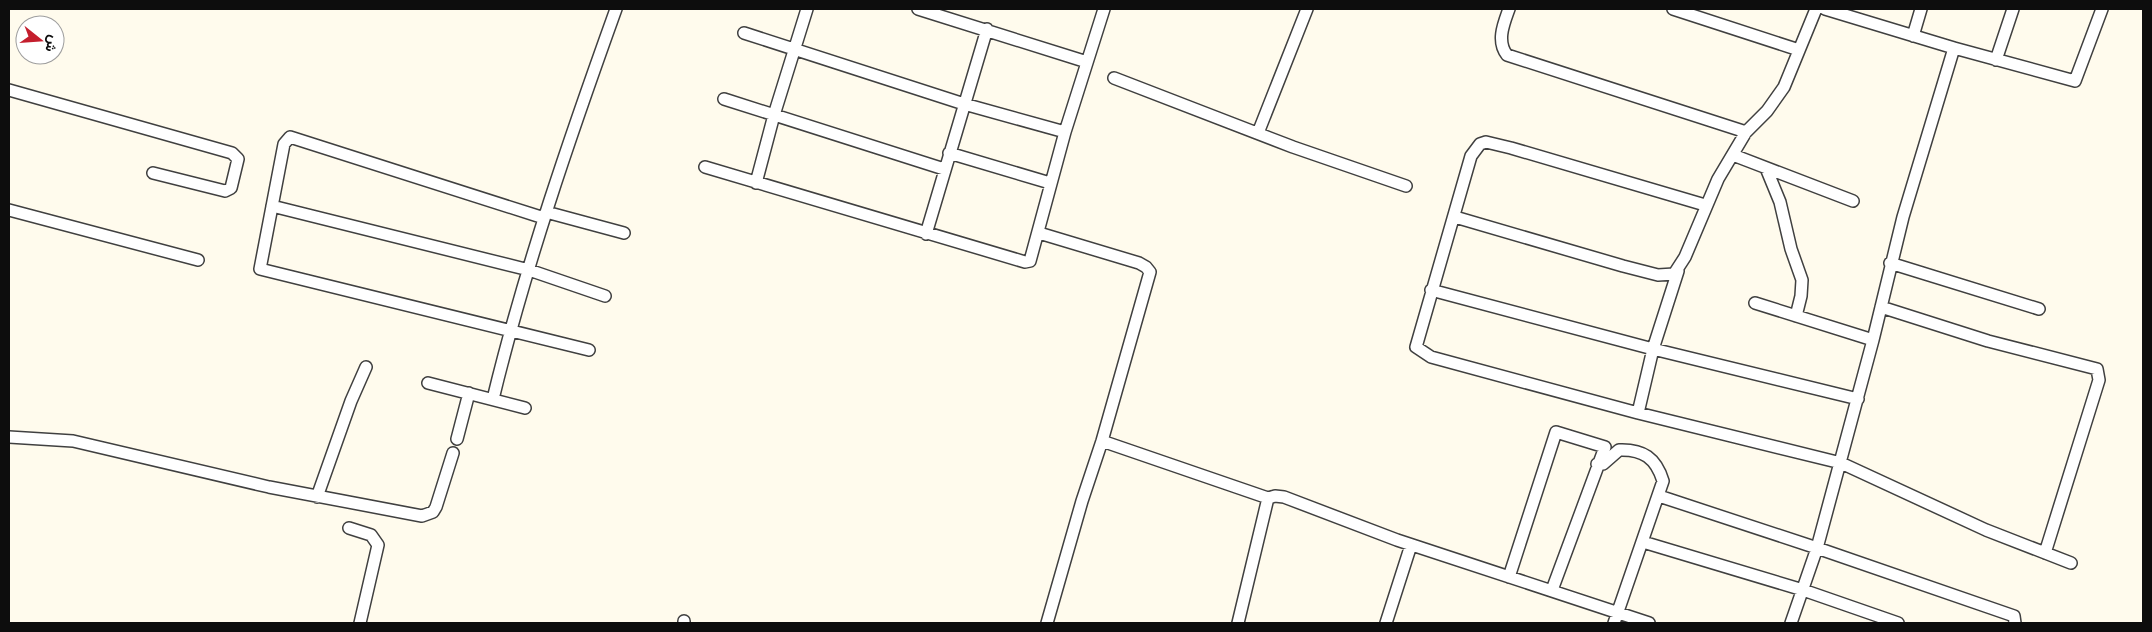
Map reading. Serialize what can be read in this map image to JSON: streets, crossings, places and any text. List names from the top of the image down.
{
  "north": "right"
}
